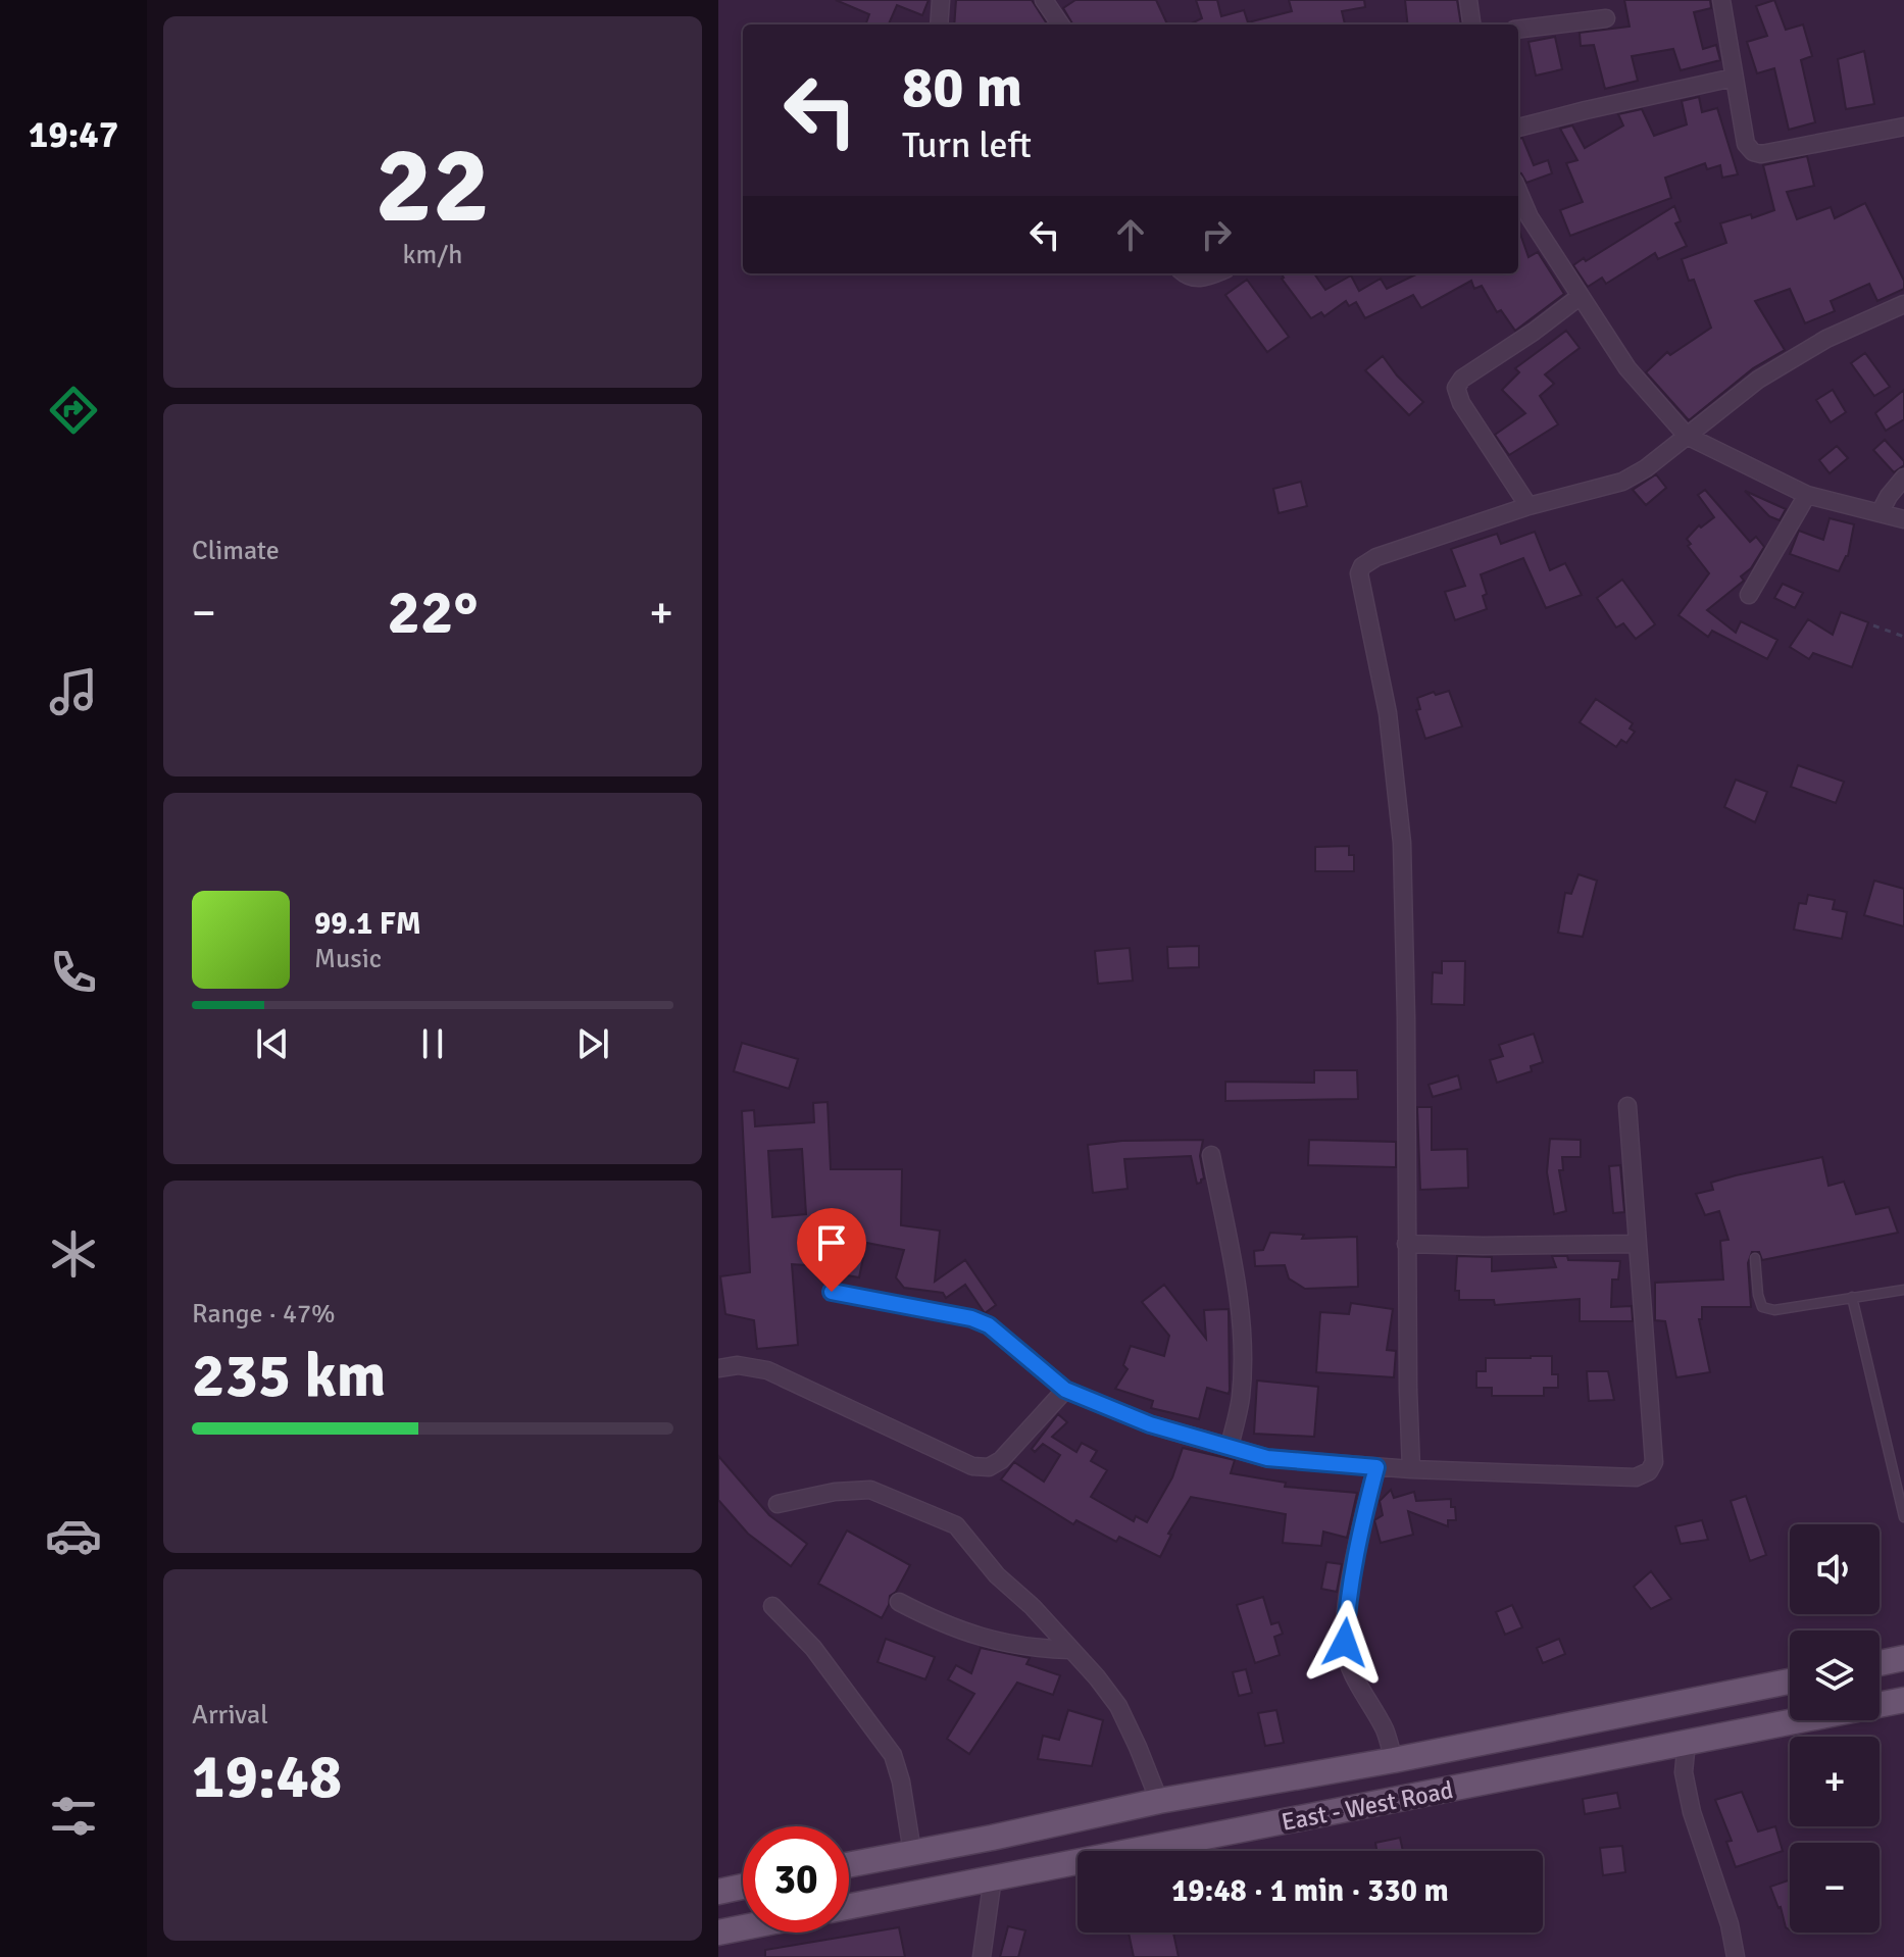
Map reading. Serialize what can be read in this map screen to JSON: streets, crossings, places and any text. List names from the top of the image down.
{
  "streets": {
    "main road": ["East - West Road"]
  },
  "page": {
    "tabs": "19:47",
    "tile": [
      ["22", "km/h"],
      "Climate",
      ["Range · 47%", "235 km"],
      ["Arrival", "19:48"]
    ],
    "turn": ["80 m", "Turn left"],
    "heat": ["−", "22°", "+"],
    "song": ["99.1 FM", "Music"],
    "map_buttons": ["+", "−"],
    "limit": "30",
    "trip": "19:48 · 1 min · 330 m"
  }
}
